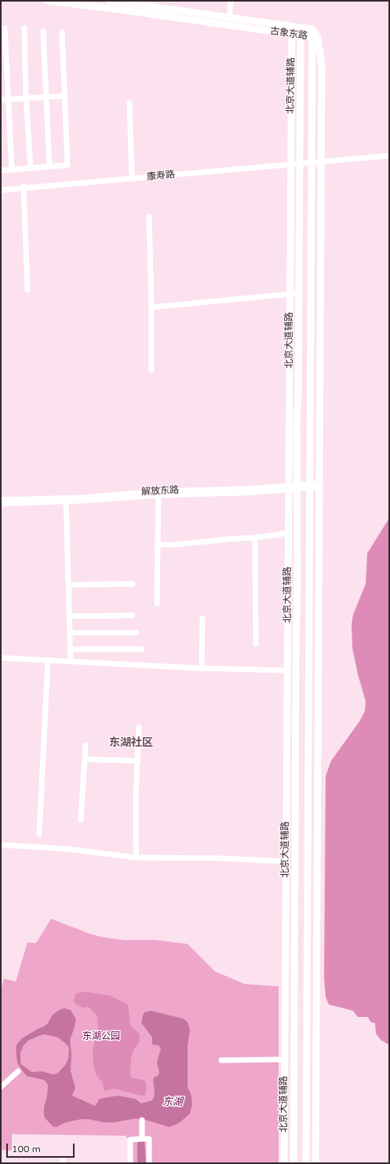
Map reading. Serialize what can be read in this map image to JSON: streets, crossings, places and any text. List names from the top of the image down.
{
  "streets": {
    "main road": ["古象东路", "北京大道辅路"],
    "street": ["康寿路", "解放东路"]
  },
  "crossings": [
    ["古象东路", "北京大道辅路"],
    ["北京大道辅路", "康寿路"],
    ["北京大道辅路", "解放东路"]
  ],
  "districts": ["东湖社区"],
  "water": ["东湖"],
  "parks": ["东湖公园"],
  "scale_bar": "100 m"
}
